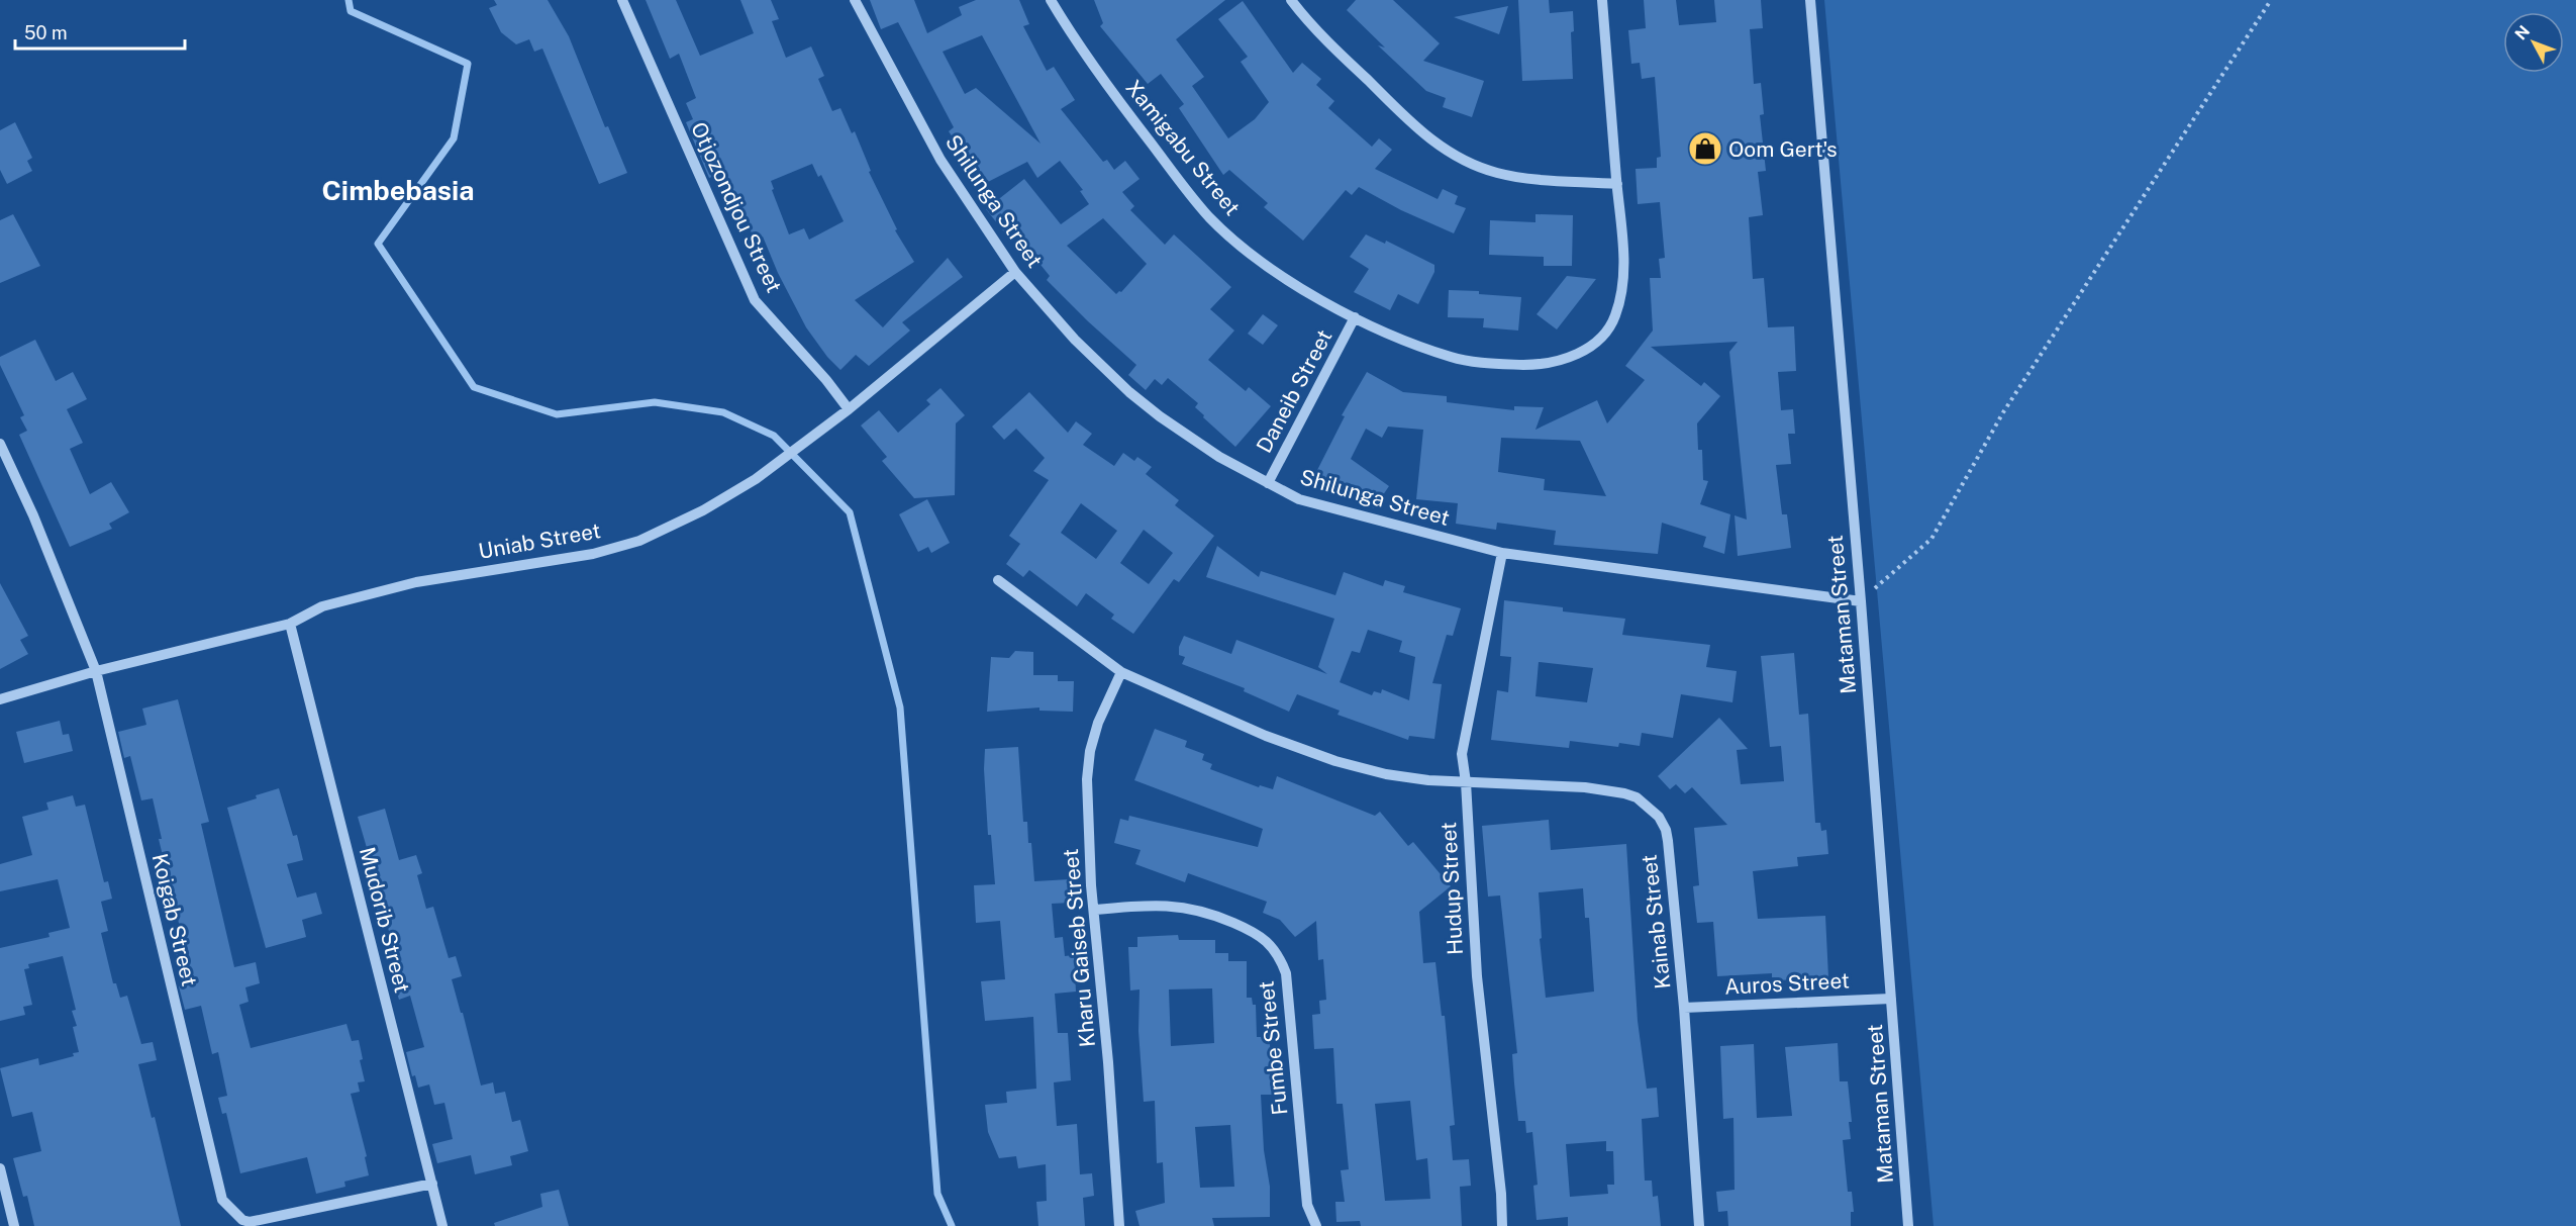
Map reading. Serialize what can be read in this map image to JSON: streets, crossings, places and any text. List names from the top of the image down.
{
  "streets": {
    "street": [
      "Xamigabu Street",
      "Shilunga Street",
      "Otjozondjou Street",
      "Daneib Street",
      "Uniab Street",
      "Mataman Street",
      "Hudup Street",
      "Koigab Street",
      "Mudorib Street",
      "Kainab Street",
      "Kharu Gaiseb Street",
      "Auros Street",
      "Fumbe Street"
    ]
  },
  "crossings": [
    ["Xamigabu Street", "Daneib Street"],
    ["Shilunga Street", "Daneib Street"],
    ["Shilunga Street", "Uniab Street"],
    ["Shilunga Street", "Mataman Street"],
    ["Shilunga Street", "Hudup Street"],
    ["Otjozondjou Street", "Uniab Street"],
    ["Uniab Street", "Koigab Street"],
    ["Uniab Street", "Mudorib Street"],
    ["Mataman Street", "Auros Street"],
    ["Hudup Street", "Kainab Street"],
    ["Koigab Street", "Mudorib Street"],
    ["Kainab Street", "Kharu Gaiseb Street"],
    ["Kainab Street", "Auros Street"],
    ["Kharu Gaiseb Street", "Fumbe Street"]
  ],
  "districts": ["Cimbebasia"],
  "places": {
    "shop": ["Oom Gert's"]
  },
  "scale_bar": "50 m",
  "north": "top left"
}
